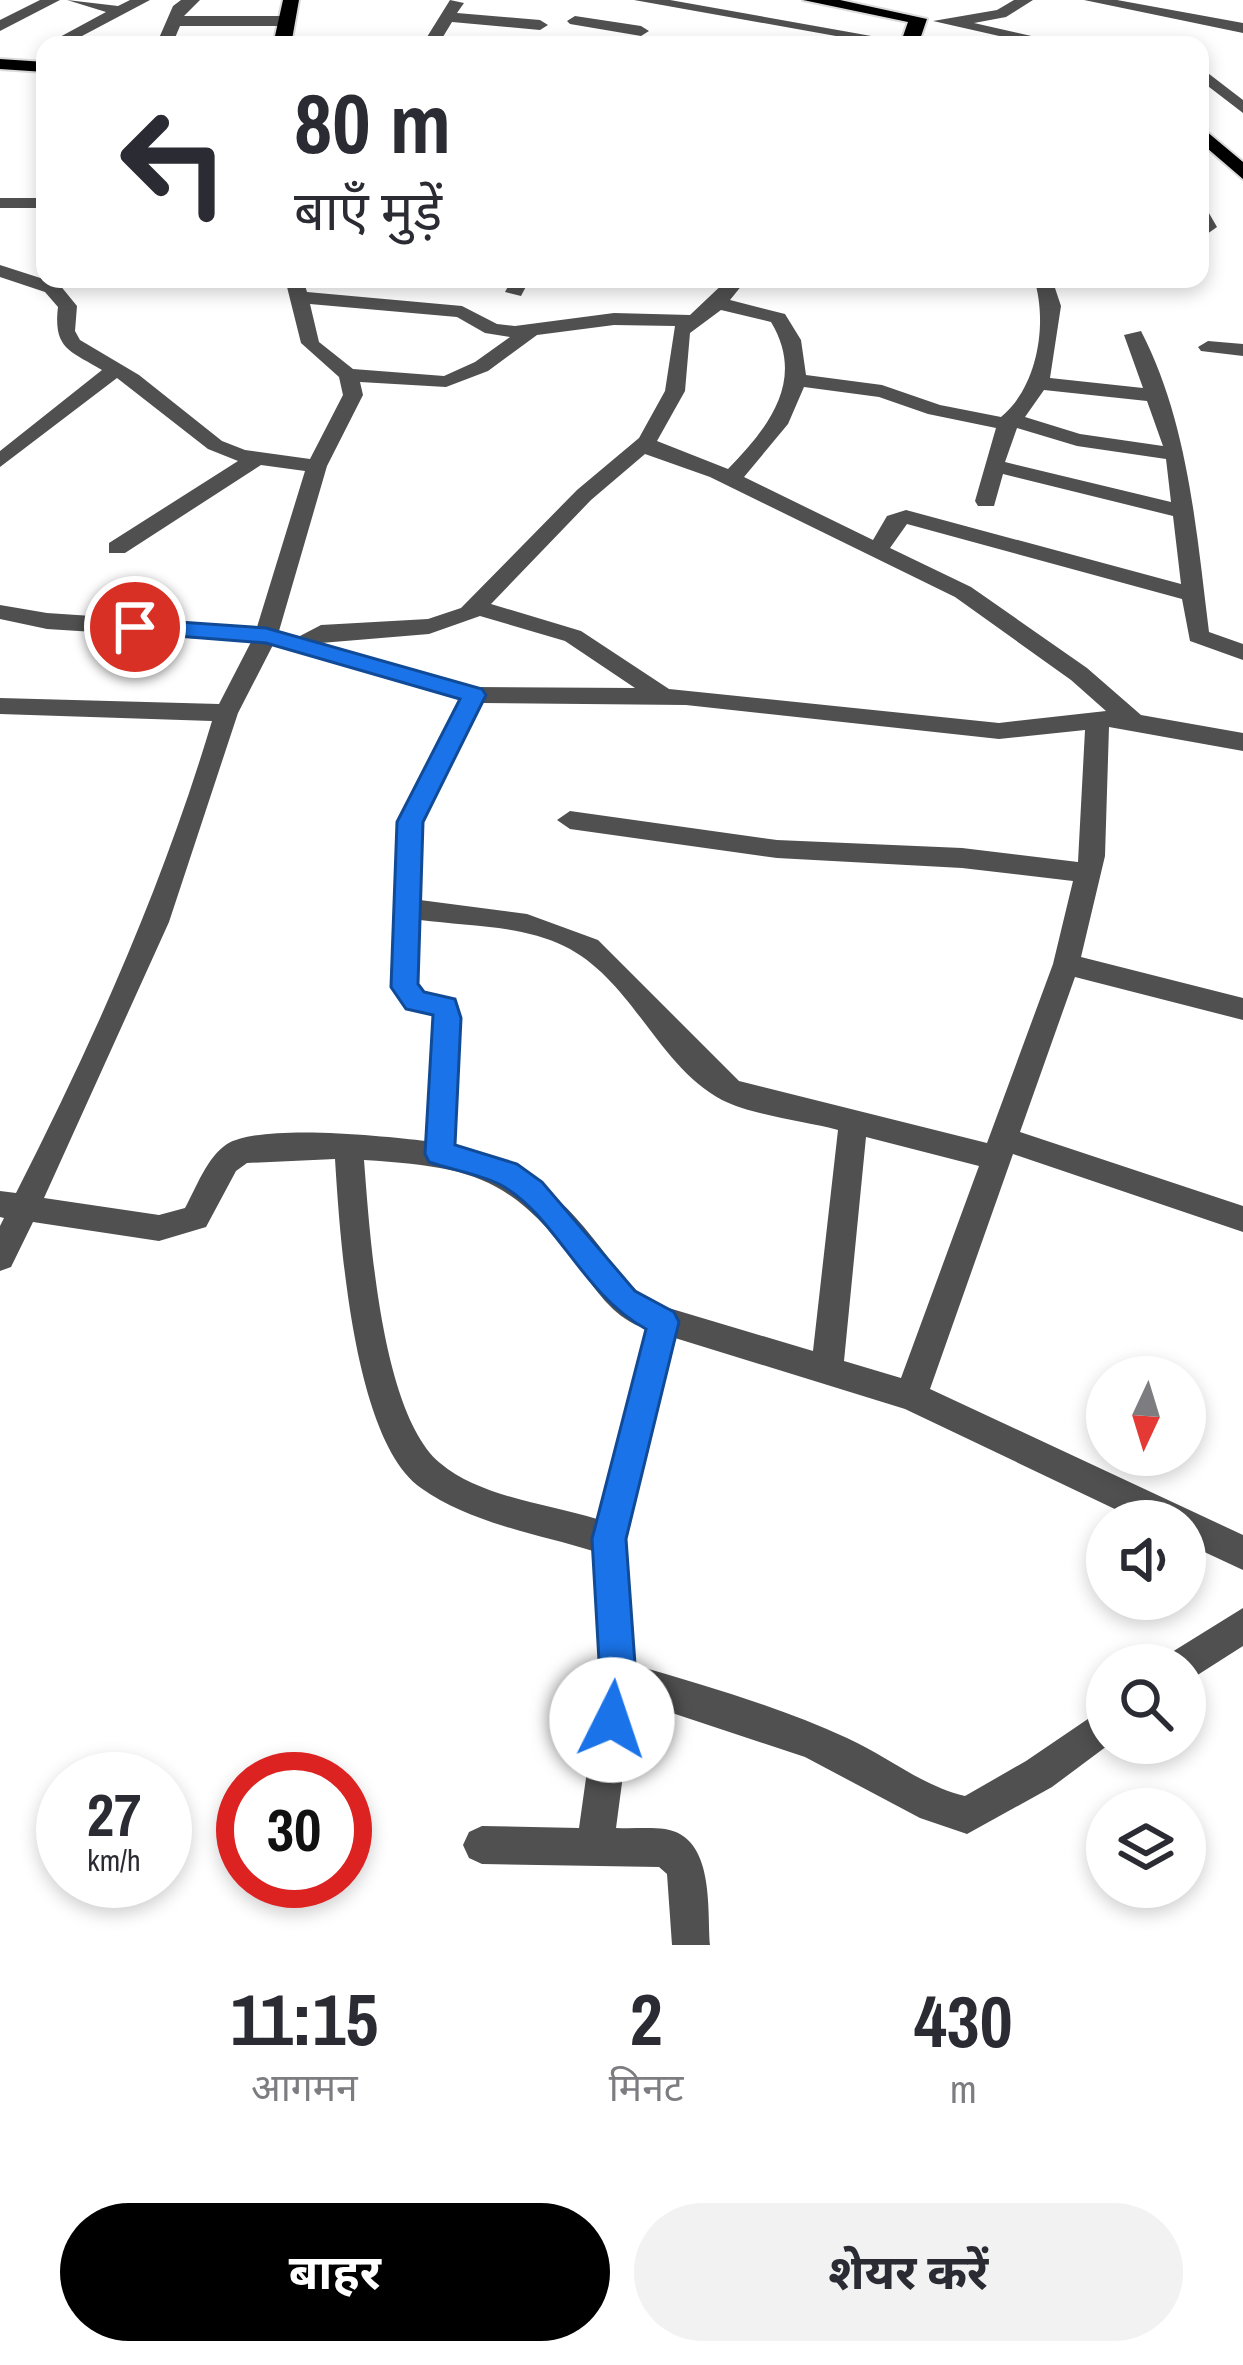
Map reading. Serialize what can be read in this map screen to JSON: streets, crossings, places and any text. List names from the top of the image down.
{
  "north": "bottom",
  "page": {
    "turn": ["80 m", "बाएँ मुड़ें"],
    "speed": "27 km/h",
    "limit": "30",
    "eta": [
      "11:15",
      "आगमन",
      "2",
      "मिनट",
      "430",
      "m"
    ],
    "buttons": ["बाहर", "शेयर करें"]
  }
}
